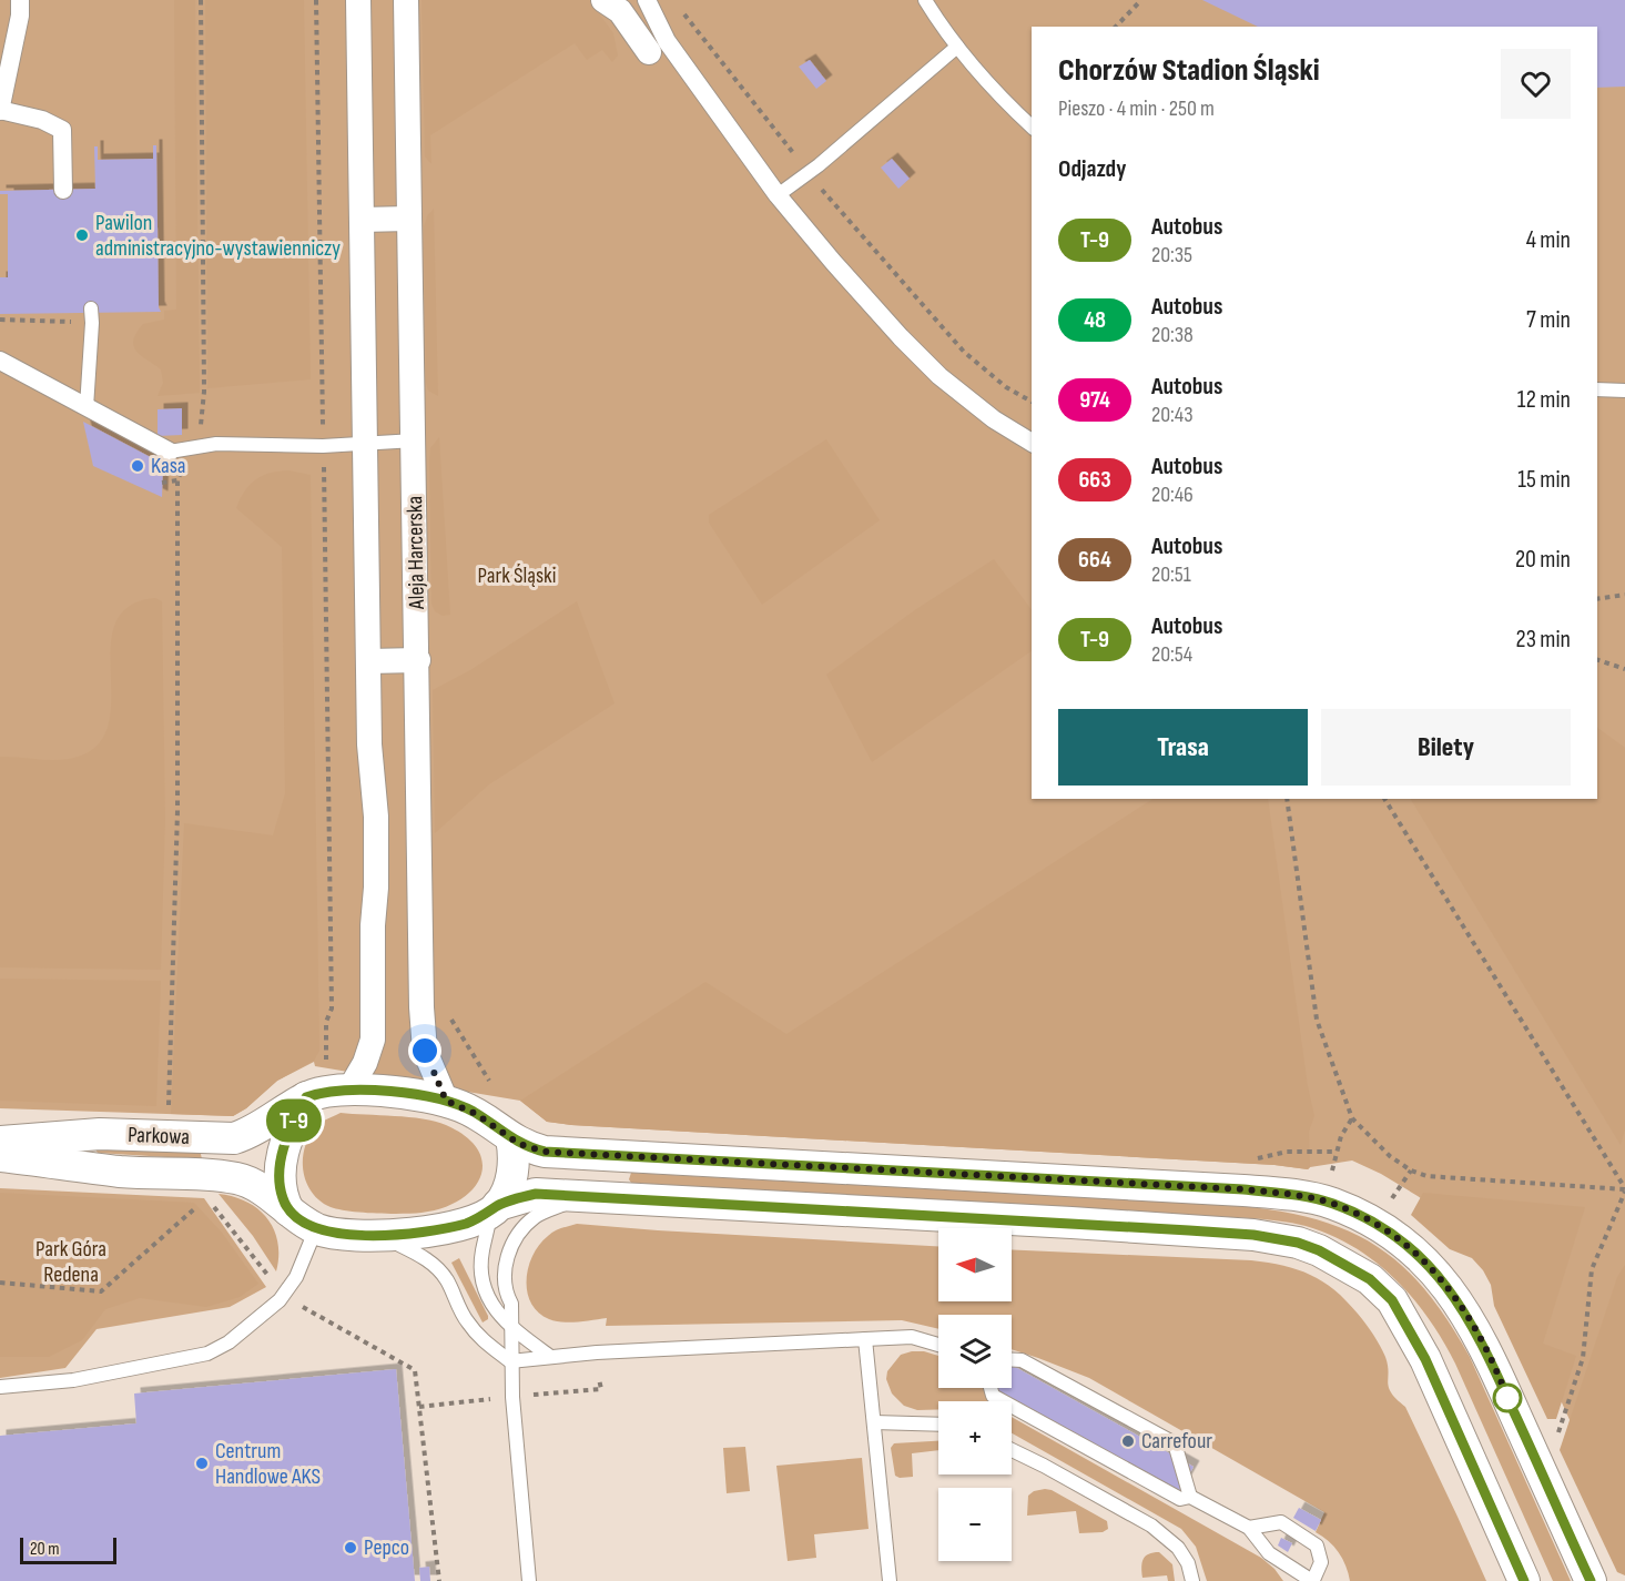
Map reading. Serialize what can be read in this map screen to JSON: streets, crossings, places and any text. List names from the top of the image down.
{
  "streets": {
    "street": ["Aleja Harcerska", "Parkowa"]
  },
  "crossings": [
    ["Aleja Harcerska", "Parkowa"]
  ],
  "parks": ["Park Śląski", "Park Góra Redena"],
  "places": [
    "Pawilon administracyjno-wystawienniczy",
    "Kasa",
    "Carrefour",
    "Centrum Handlowe AKS",
    "Pepco"
  ],
  "lines": ["bus line T-9"],
  "scale_bar": "20 m",
  "north": "left",
  "page": {
    "on_map": "T-9",
    "heading": [
      ["Chorzów Stadion Śląski", "Pieszo · 4 min · 250 m"],
      "Odjazdy"
    ],
    "list": [
      {
        "mark": "T-9",
        "name": "Autobus",
        "note": "20:35",
        "value": "4 min"
      },
      {
        "mark": "48",
        "name": "Autobus",
        "note": "20:38",
        "value": "7 min"
      },
      {
        "mark": "974",
        "name": "Autobus",
        "note": "20:43",
        "value": "12 min"
      },
      {
        "mark": "663",
        "name": "Autobus",
        "note": "20:46",
        "value": "15 min"
      },
      {
        "mark": "664",
        "name": "Autobus",
        "note": "20:51",
        "value": "20 min"
      },
      {
        "mark": "T-9",
        "name": "Autobus",
        "note": "20:54",
        "value": "23 min"
      }
    ],
    "buttons": ["Trasa", "Bilety"],
    "map_buttons": ["+", "−"],
    "scale": "20 m"
  }
}
